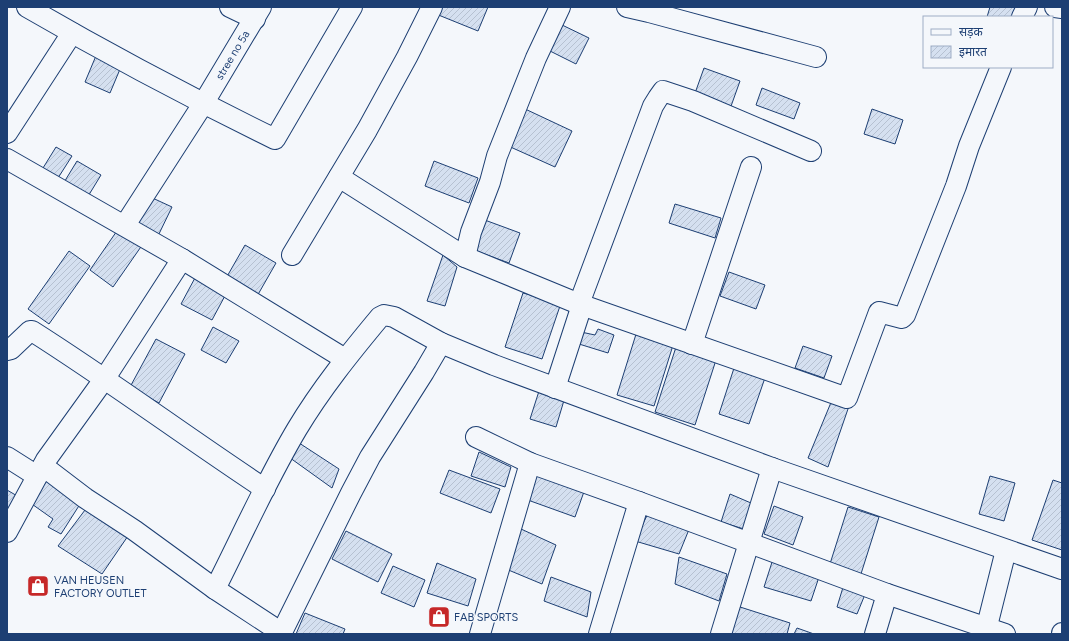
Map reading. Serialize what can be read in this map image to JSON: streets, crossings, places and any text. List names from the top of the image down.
{
  "streets": {
    "street": ["stree no 5a"]
  },
  "places": {
    "shop": ["VAN HEUSEN FACTORY OUTLET", "FAB SPORTS"]
  },
  "legend": ["सड़क", "इमारत"]
}
